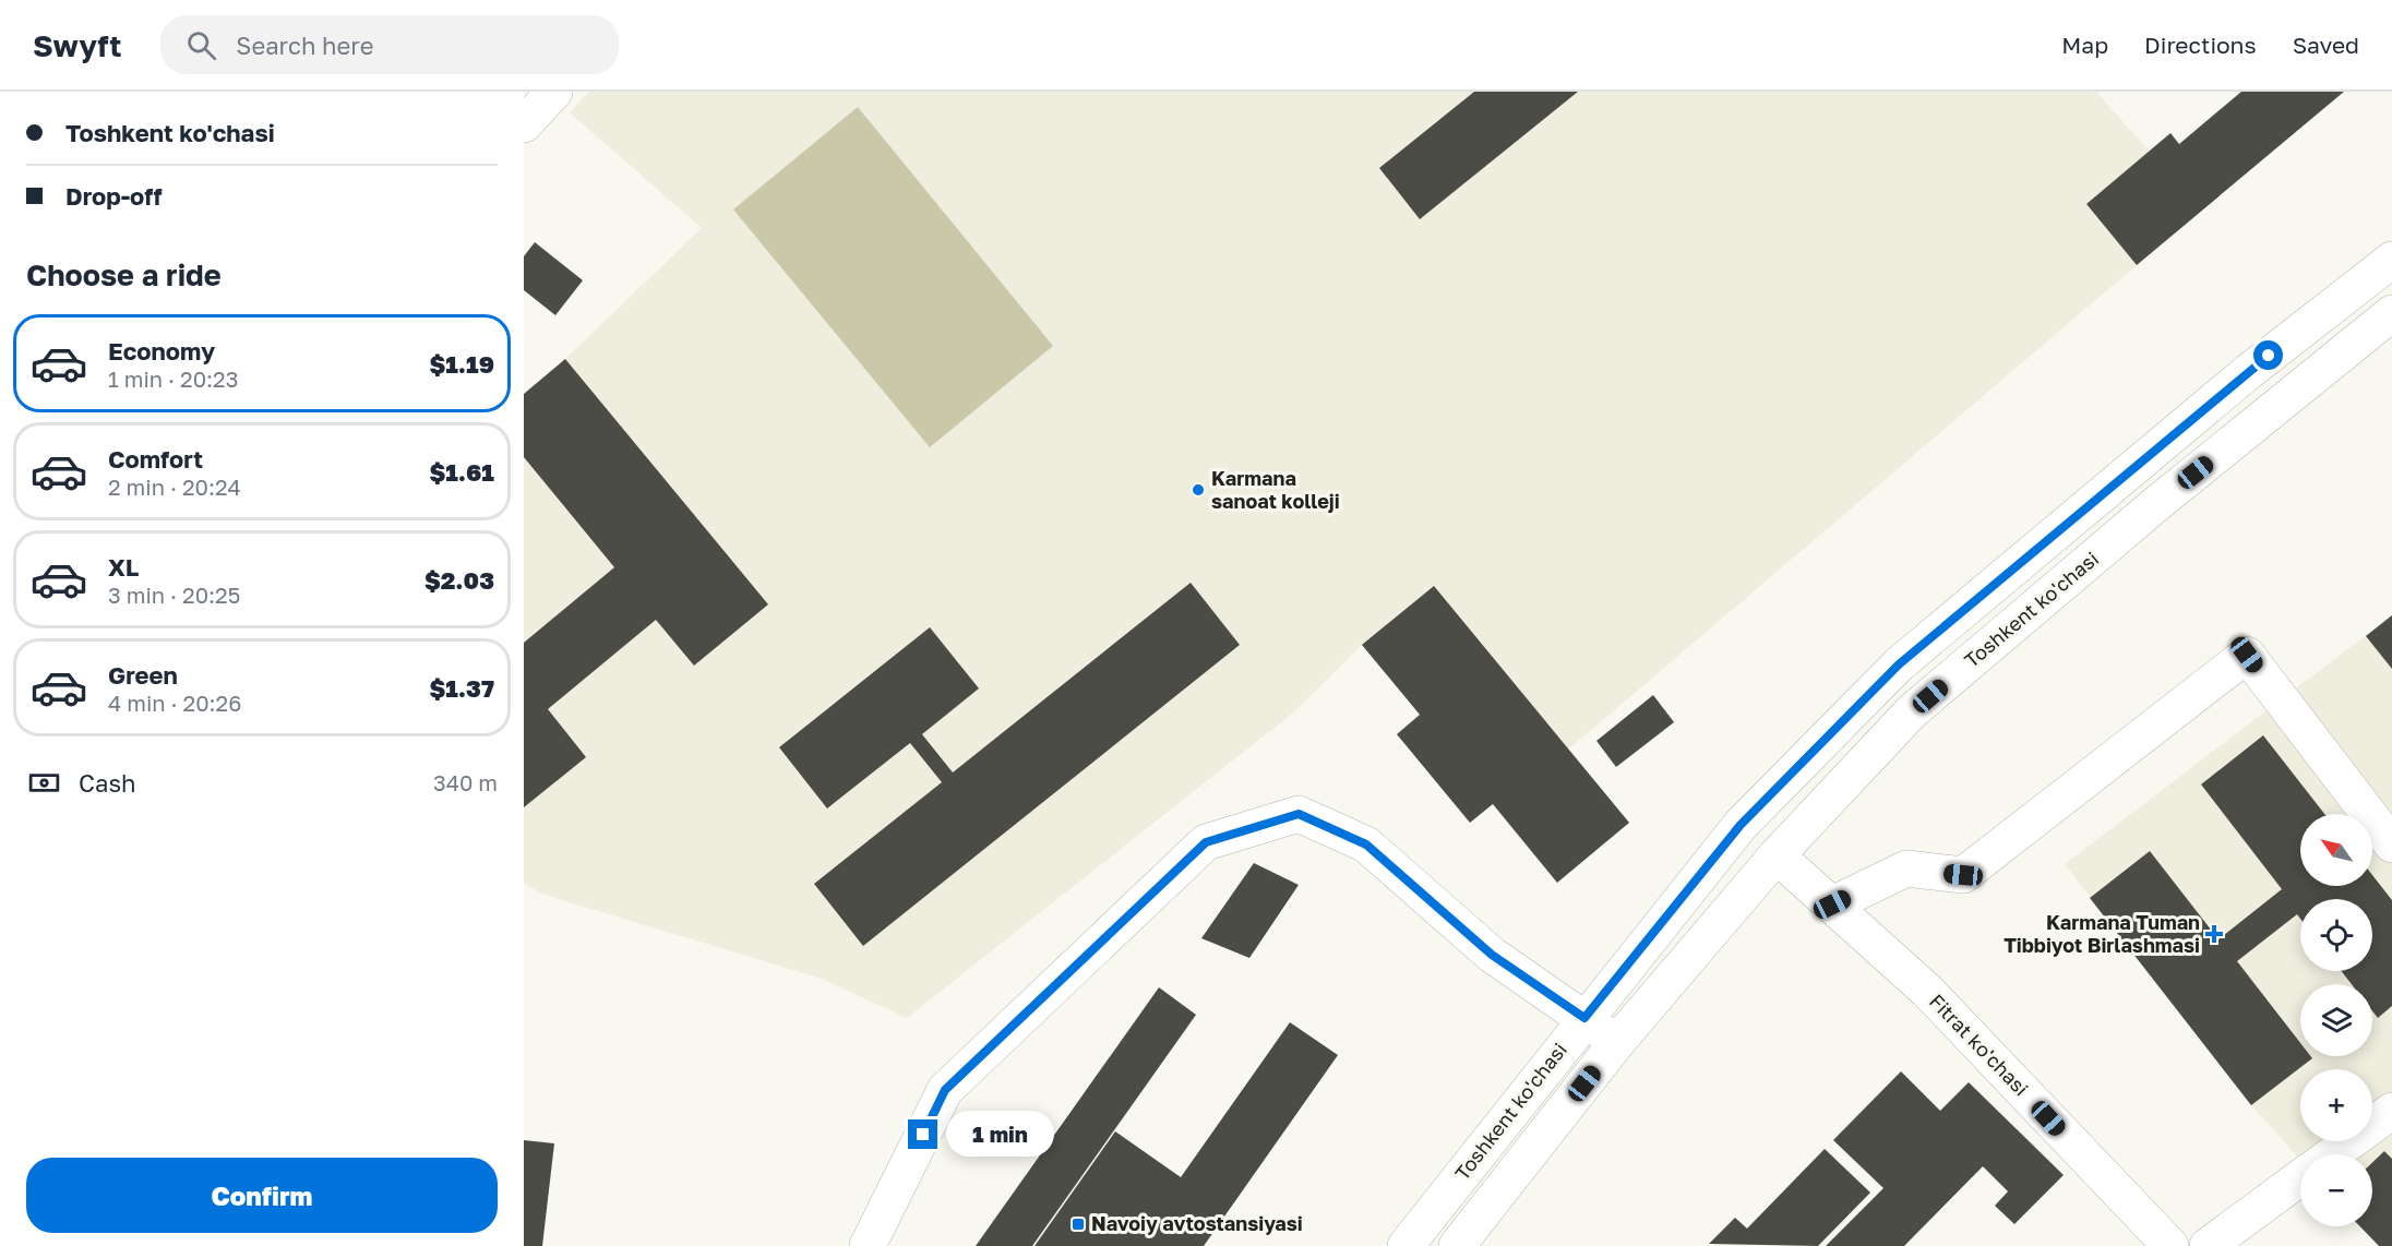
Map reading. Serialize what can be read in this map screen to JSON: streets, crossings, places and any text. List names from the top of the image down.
{
  "streets": {
    "main road": ["Toshkent ko'chasi", "Fitrat ko'chasi"]
  },
  "crossings": [
    ["Toshkent ko'chasi", "Fitrat ko'chasi"]
  ],
  "places": {
    "other": ["Karmana sanoat kolleji"],
    "health": ["Karmana Tuman Tibbiyot Birlashmasi"],
    "transit": ["Navoiy avtostansiyasi"]
  },
  "north": "top left",
  "page": {
    "header": "Swyft",
    "search": "Search here",
    "nav": ["Map", "Directions", "Saved"],
    "banner": ["Toshkent ko'chasi", "Drop-off"],
    "heading": "Choose a ride",
    "list": [
      {
        "name": "Economy",
        "note": "1 min · 20:23",
        "value": "$1.19"
      },
      {
        "name": "Comfort",
        "note": "2 min · 20:24",
        "value": "$1.61"
      },
      {
        "name": "XL",
        "note": "3 min · 20:25",
        "value": "$2.03"
      },
      {
        "name": "Green",
        "note": "4 min · 20:26",
        "value": "$1.37"
      }
    ],
    "pay": ["Cash", "340 m"],
    "map_buttons": ["+", "−"],
    "bubble": "1 min",
    "buttons": "Confirm"
  }
}
